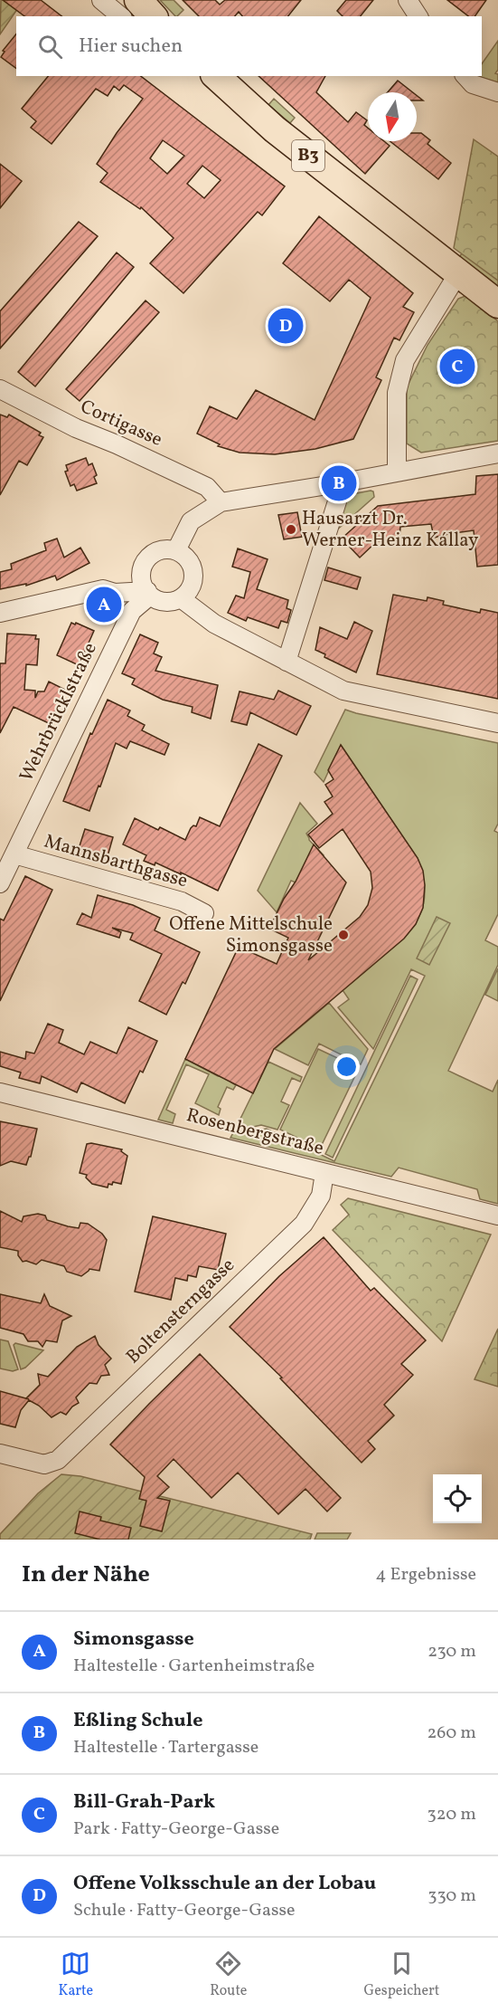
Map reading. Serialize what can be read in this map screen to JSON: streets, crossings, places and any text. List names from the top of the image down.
{
  "streets": {
    "main road": ["B3"],
    "street": [
      "Cortigasse",
      "Wehrbrücklstraße",
      "Mannsbarthgasse",
      "Rosenbergstraße",
      "Boltensterngasse"
    ]
  },
  "crossings": [
    ["Wehrbrücklstraße", "Mannsbarthgasse"],
    ["Rosenbergstraße", "Boltensterngasse"]
  ],
  "places": ["Hausarzt Dr. Werner-Heinz Kállay", "Offene Mittelschule Simonsgasse"],
  "north": "bottom",
  "page": {
    "search": "Hier suchen",
    "pins": [
      "D",
      "C",
      "B",
      "A"
    ],
    "heading": ["In der Nähe", "4 Ergebnisse"],
    "list": [
      {
        "mark": "A",
        "name": "Simonsgasse",
        "note": "Haltestelle · Gartenheimstraße",
        "value": "230 m"
      },
      {
        "mark": "B",
        "name": "Eßling Schule",
        "note": "Haltestelle · Tartergasse",
        "value": "260 m"
      },
      {
        "mark": "C",
        "name": "Bill-Grah-Park",
        "note": "Park · Fatty-George-Gasse",
        "value": "320 m"
      },
      {
        "mark": "D",
        "name": "Offene Volksschule an der Lobau",
        "note": "Schule · Fatty-George-Gasse",
        "value": "330 m"
      }
    ],
    "nav": ["Karte", "Route", "Gespeichert"]
  }
}
